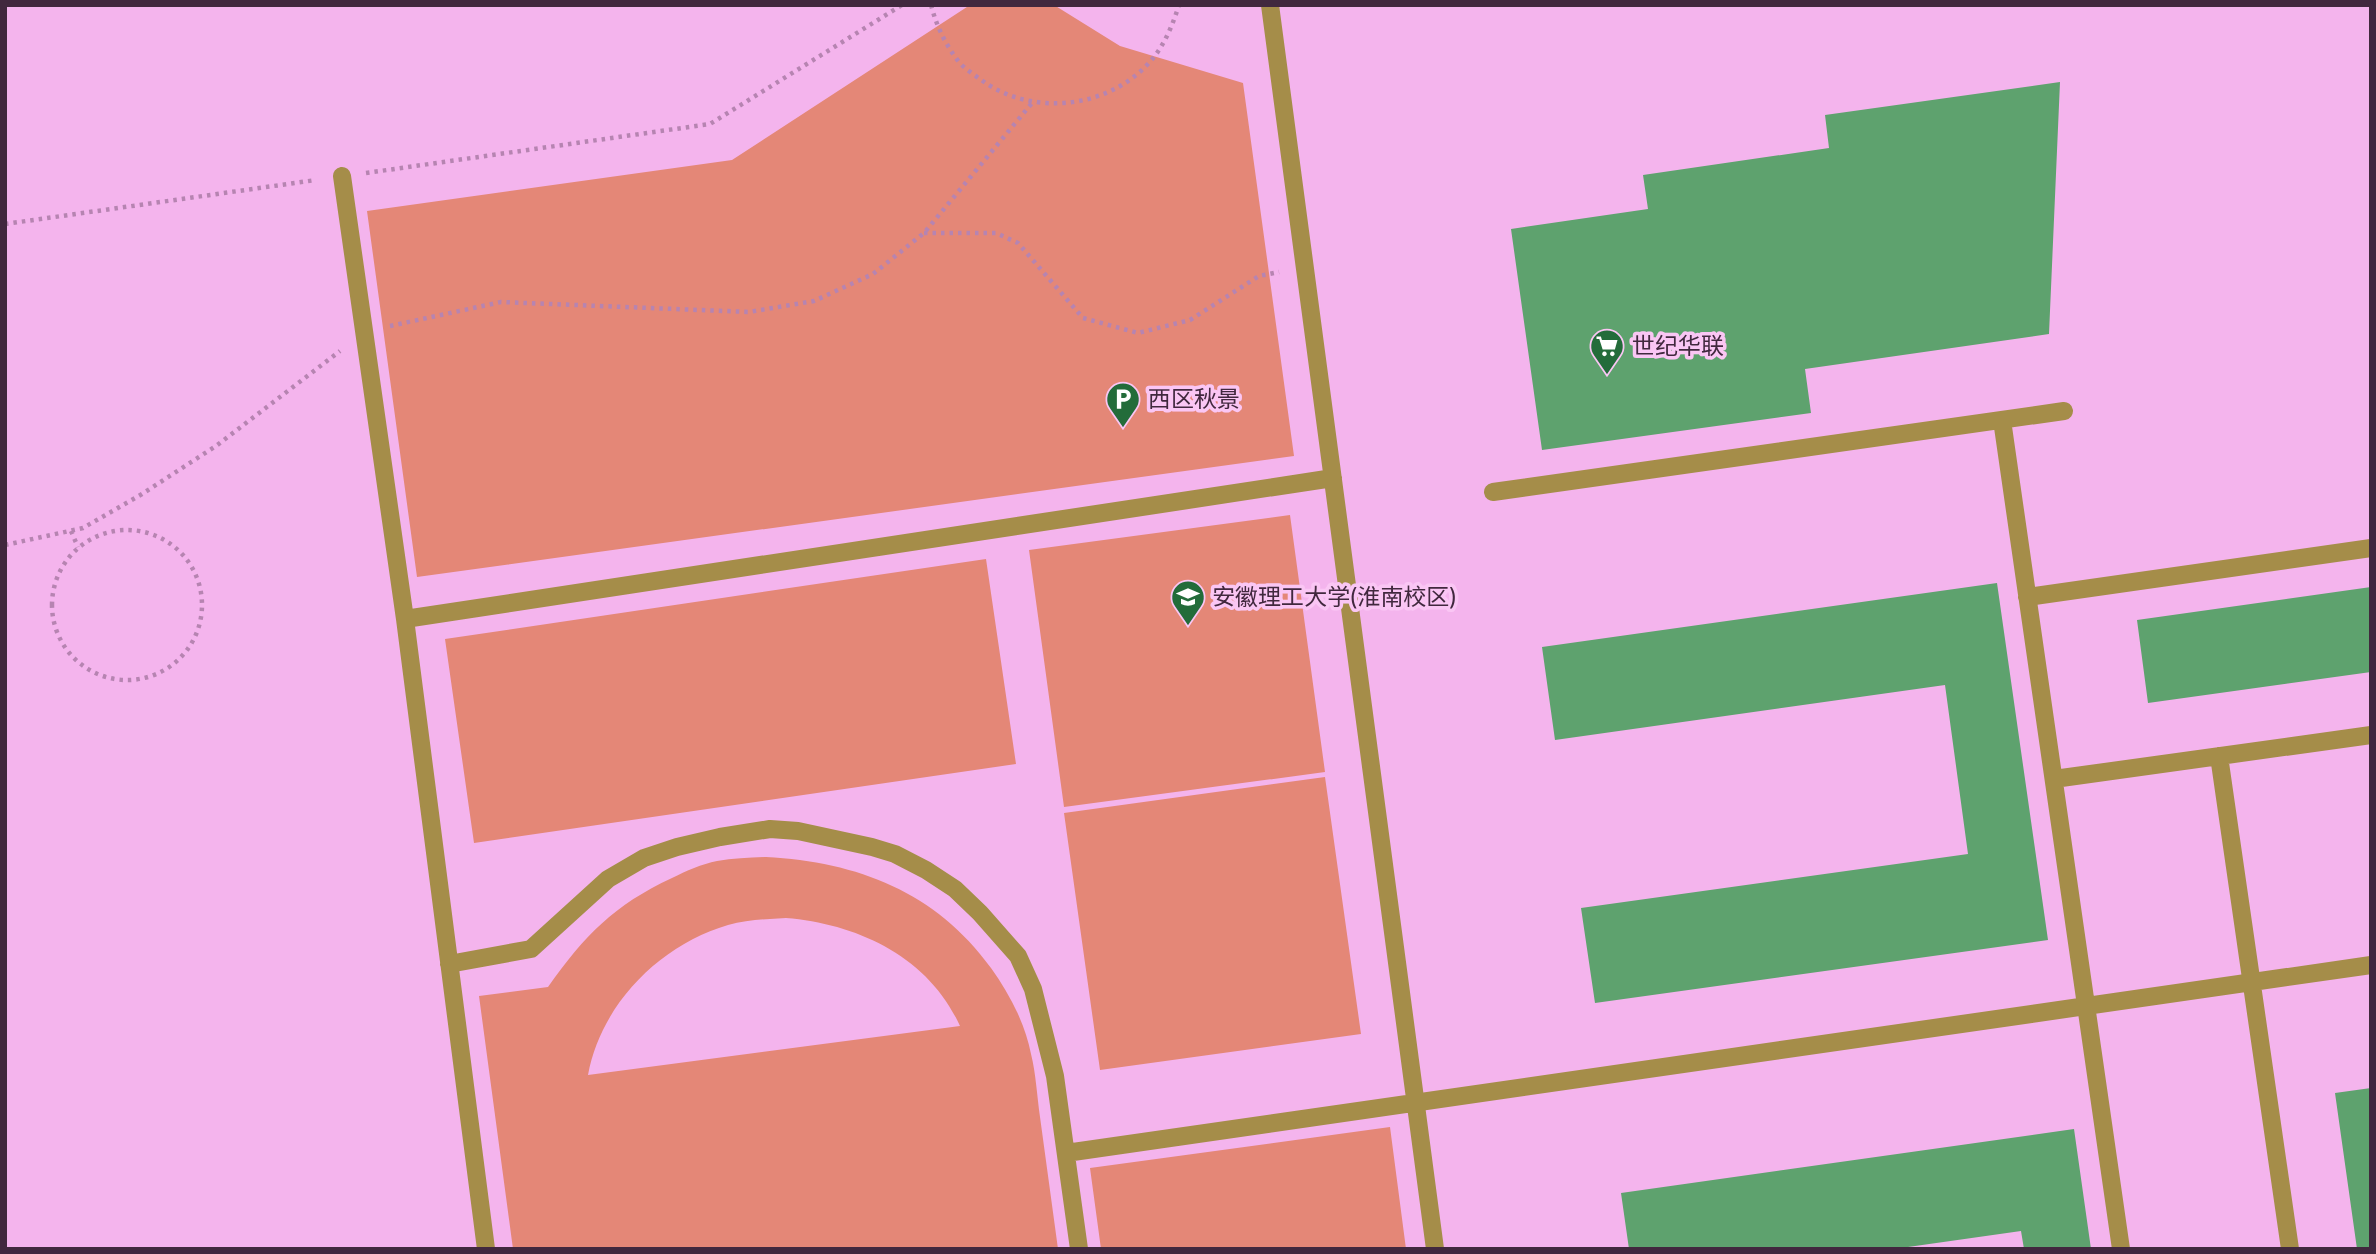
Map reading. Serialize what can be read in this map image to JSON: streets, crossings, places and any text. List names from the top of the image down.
{
  "places": {
    "supermarket": ["世纪华联"],
    "parking": ["西区秋景"],
    "school or university": ["安徽理工大学(淮南校区)"]
  }
}
